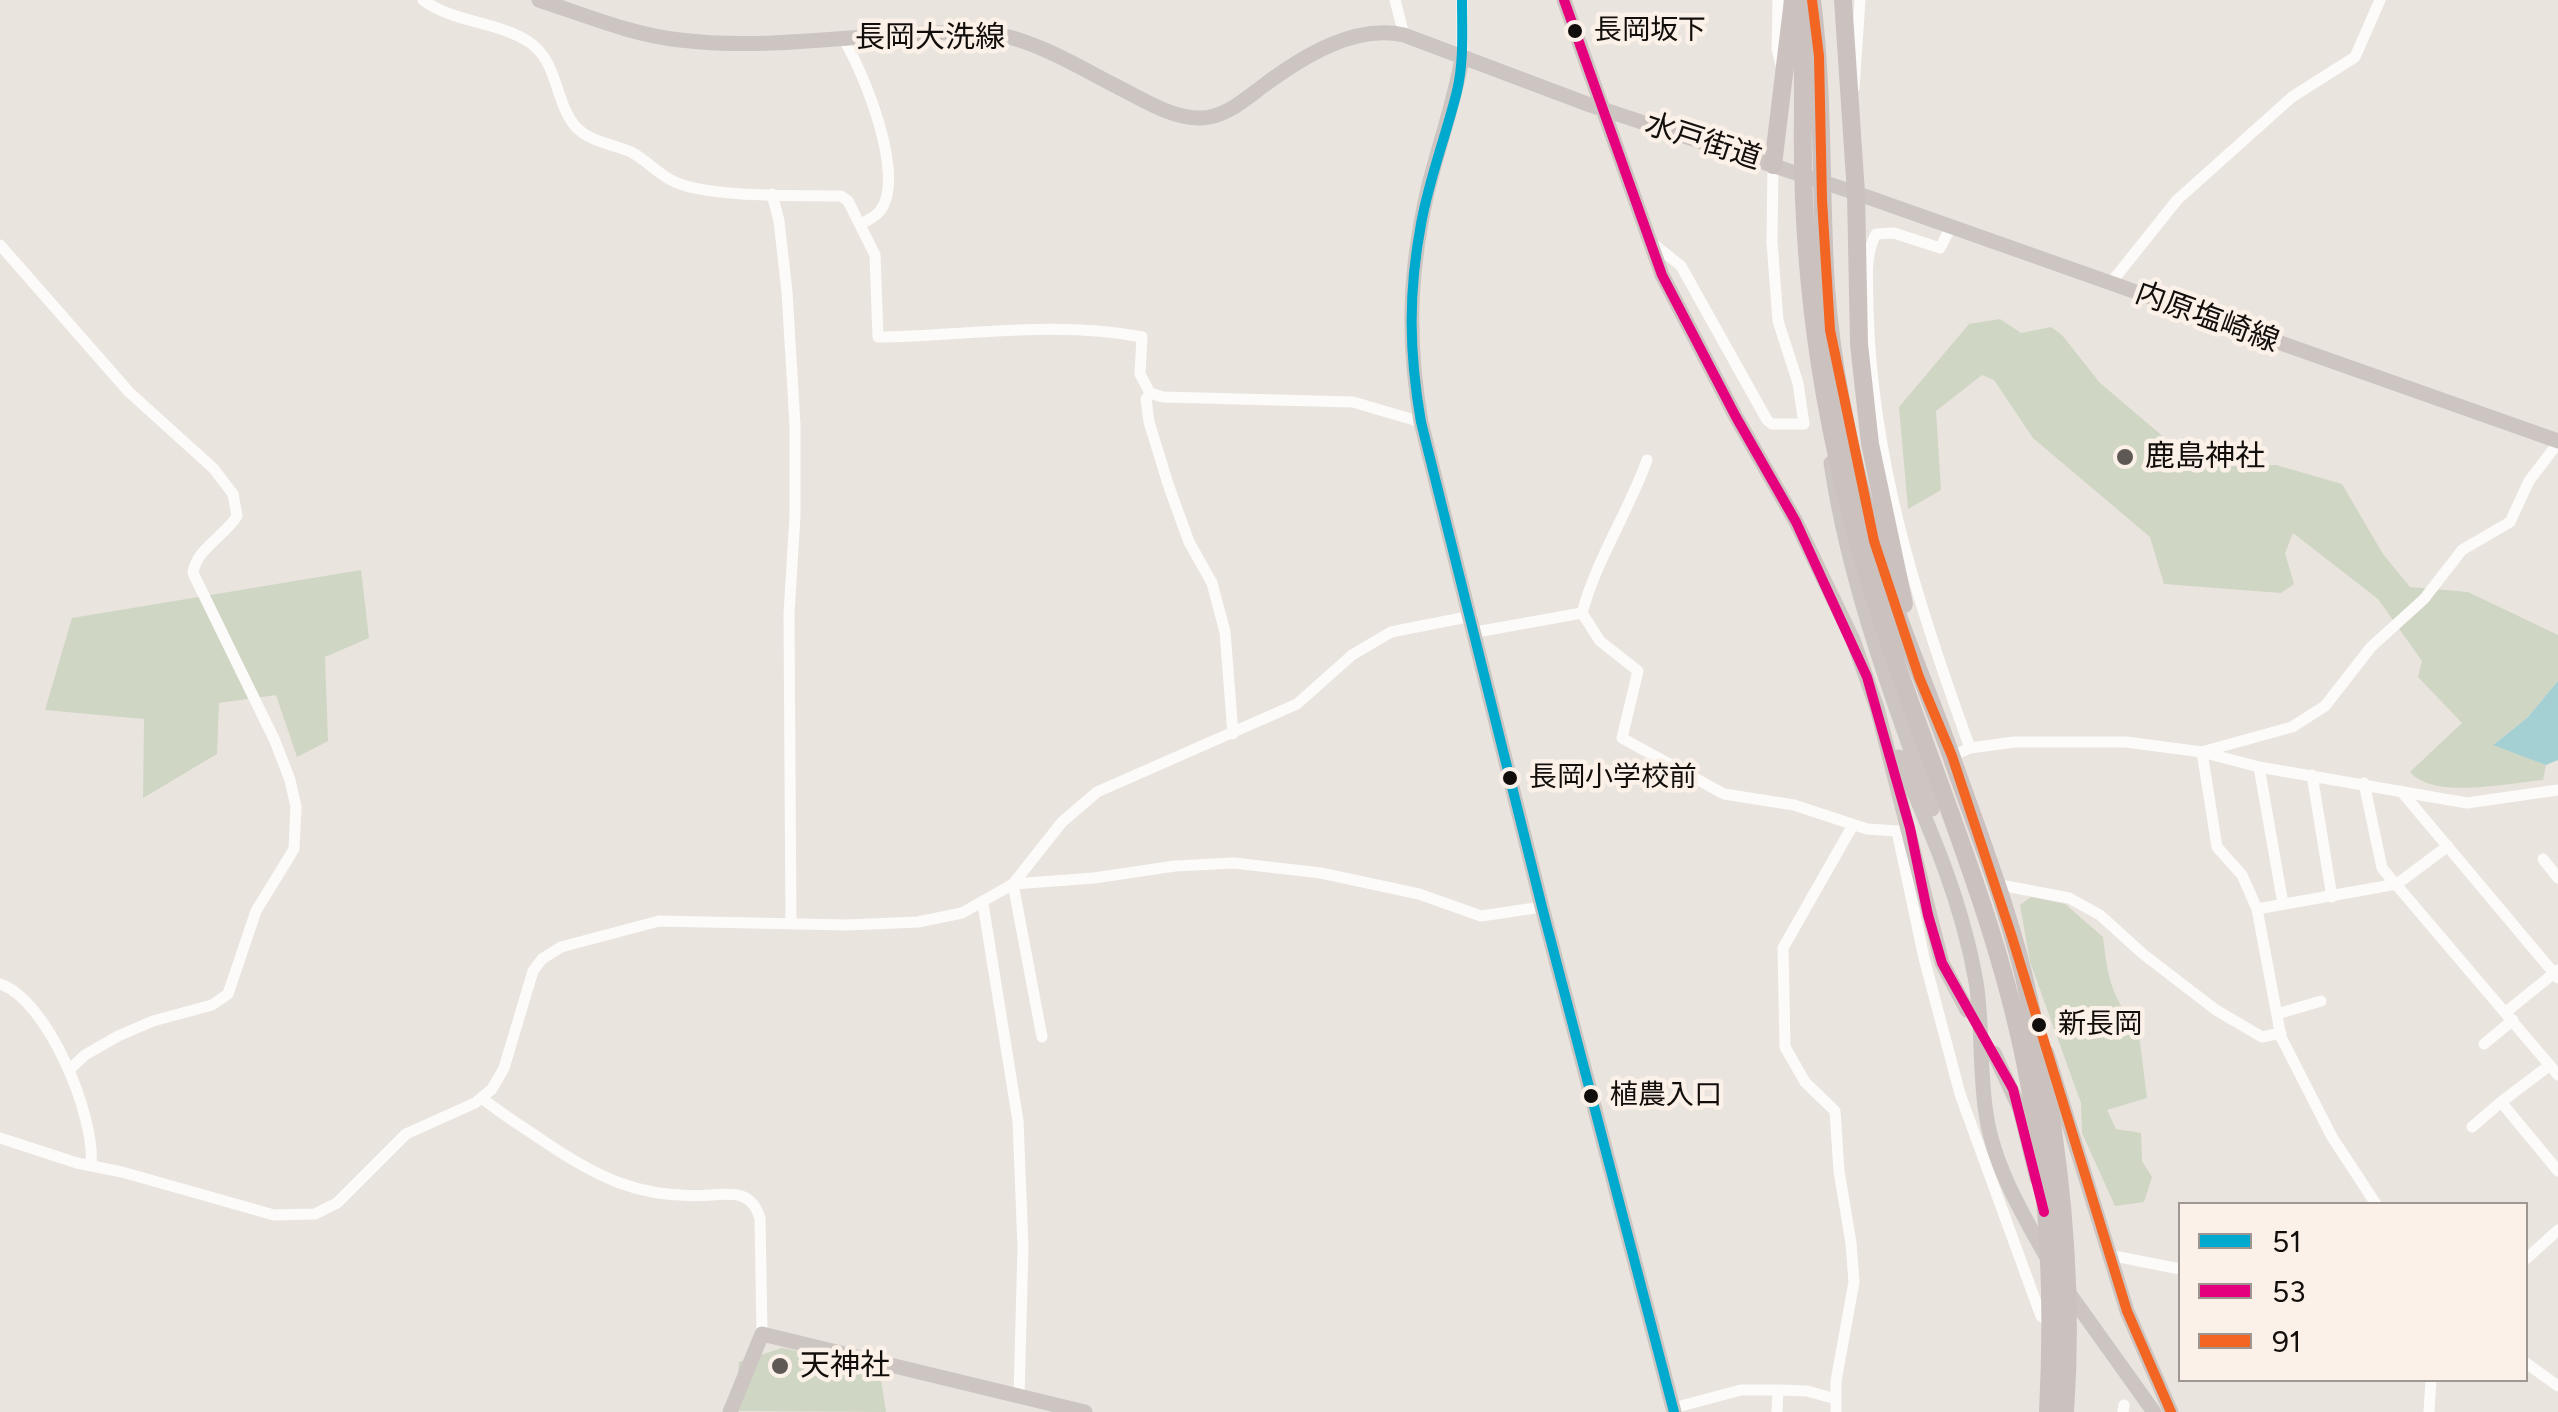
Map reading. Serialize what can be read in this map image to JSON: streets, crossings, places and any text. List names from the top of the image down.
{
  "streets": {
    "main road": ["長岡大洗線", "水戸街道", "内原塩崎線"]
  },
  "crossings": [
    ["水戸街道", "内原塩崎線"]
  ],
  "places": [
    "長岡坂下",
    "鹿島神社",
    "長岡小学校前",
    "新長岡",
    "植農入口",
    "天神社"
  ],
  "lines": ["transit line 51", "transit line 53", "transit line 91"],
  "legend": ["51", "53", "91"]
}
